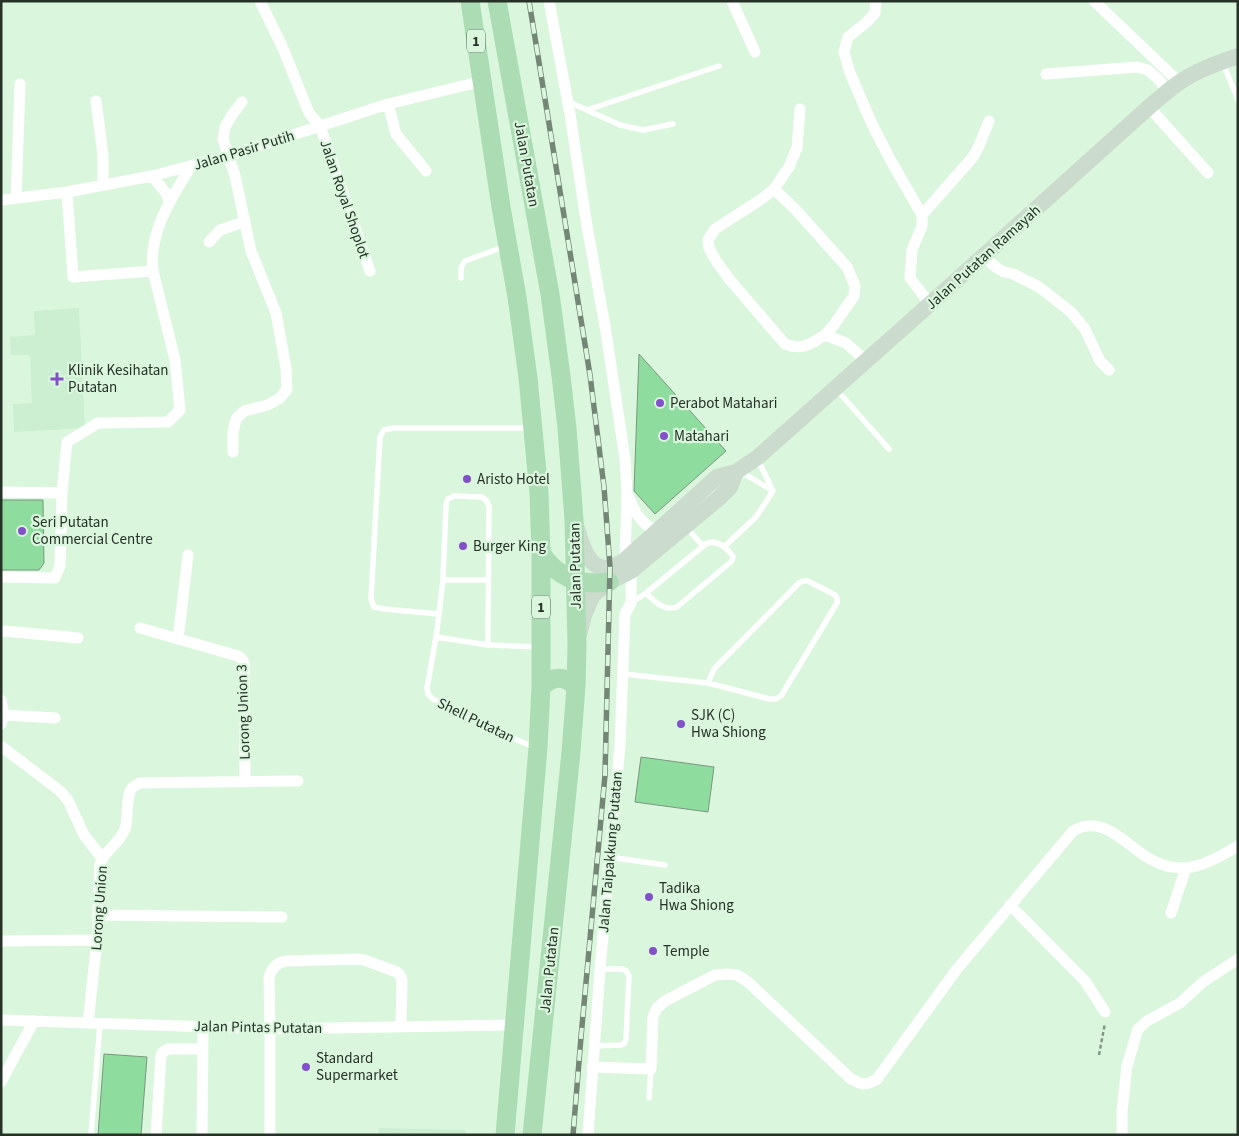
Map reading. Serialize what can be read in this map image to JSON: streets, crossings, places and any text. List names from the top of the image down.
{
  "streets": {
    "highway": ["1", "Jalan Putatan"],
    "main road": ["Jalan Putatan Ramayah"],
    "street": [
      "Jalan Pasir Putih",
      "Jalan Royal Shoplot",
      "Lorong Union 3",
      "Jalan Taipakkung Putatan",
      "Lorong Union",
      "Jalan Pintas Putatan"
    ],
    "lane": ["Shell Putatan"]
  },
  "crossings": [
    ["Jalan Pasir Putih", "Jalan Putatan"],
    ["Jalan Pasir Putih", "Jalan Royal Shoplot"],
    ["Jalan Putatan", "Jalan Putatan Ramayah"],
    ["Jalan Putatan", "Shell Putatan"],
    ["Jalan Putatan", "Jalan Pintas Putatan"],
    ["Jalan Putatan Ramayah", "Jalan Taipakkung Putatan"],
    ["Lorong Union 3", "Lorong Union"],
    ["Lorong Union", "Jalan Pintas Putatan"]
  ],
  "places": {
    "health": ["Klinik Kesihatan Putatan"],
    "other": [
      "Perabot Matahari",
      "Matahari",
      "Aristo Hotel",
      "Seri Putatan Commercial Centre",
      "Burger King",
      "SJK (C) Hwa Shiong",
      "Tadika Hwa Shiong",
      "Temple",
      "Standard Supermarket"
    ]
  }
}
